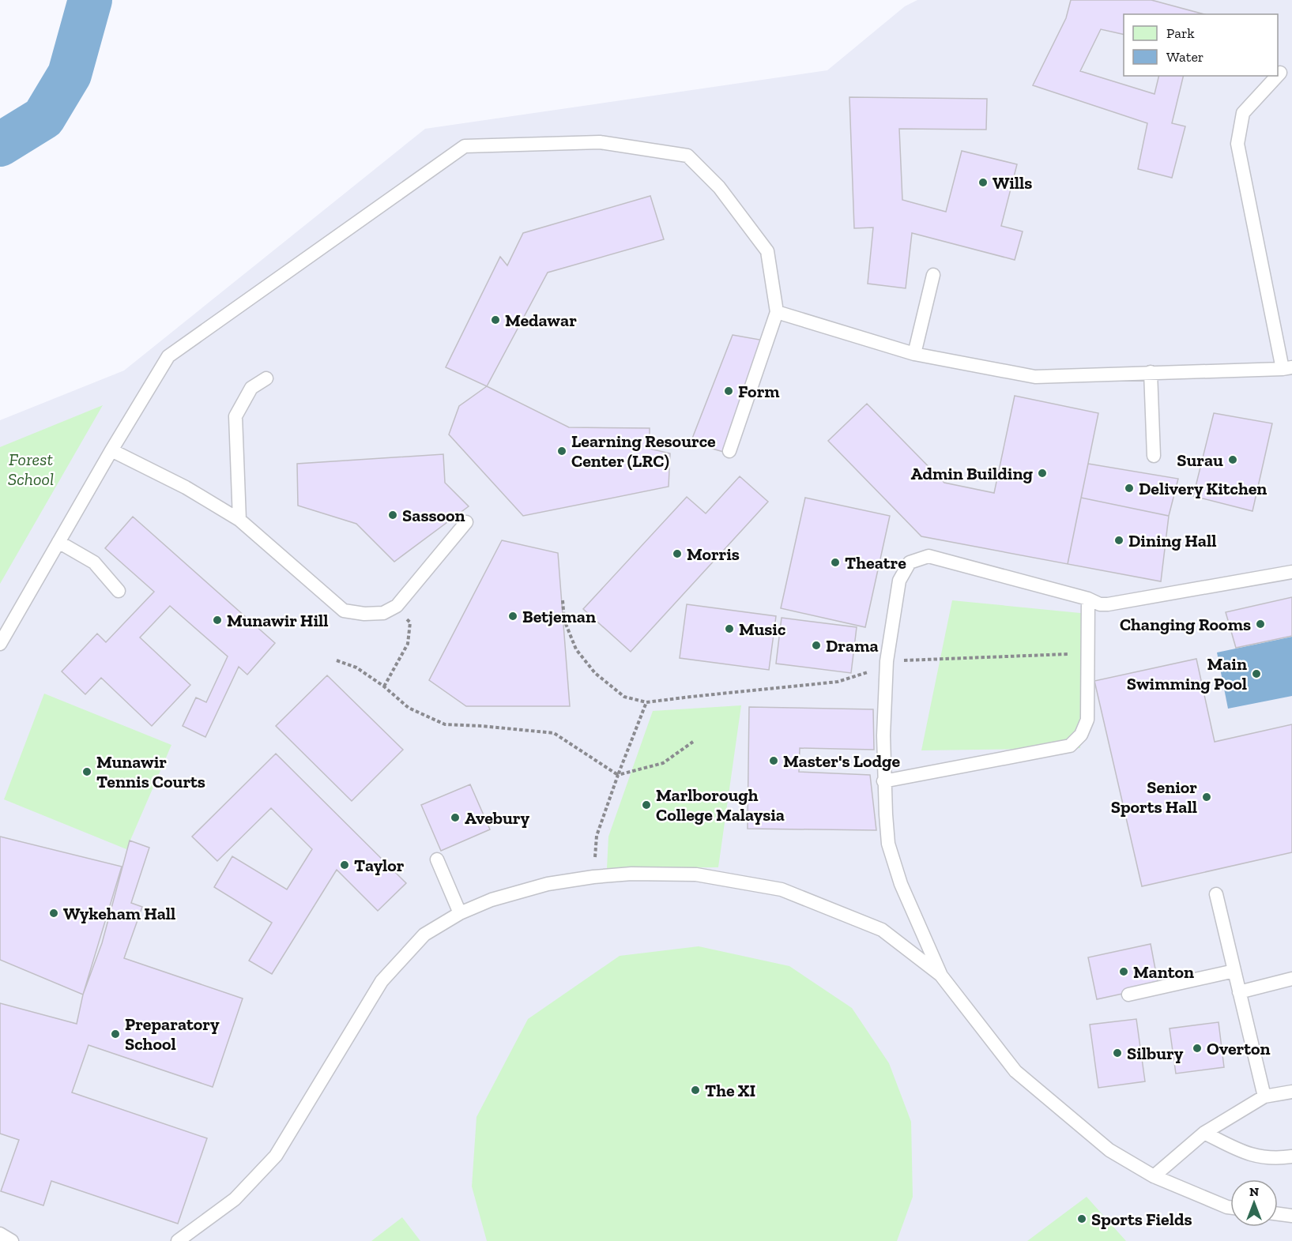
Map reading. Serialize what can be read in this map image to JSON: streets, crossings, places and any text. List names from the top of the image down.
{
  "parks": ["Forest School"],
  "places": [
    "Wills",
    "Medawar",
    "Form",
    "Learning Resource Center (LRC)",
    "Surau",
    "Admin Building",
    "Delivery Kitchen",
    "Sassoon",
    "Dining Hall",
    "Morris",
    "Theatre",
    "Betjeman",
    "Munawir Hill",
    "Changing Rooms",
    "Music",
    "Drama",
    "Main Swimming Pool",
    "Master's Lodge",
    "Munawir Tennis Courts",
    "Senior Sports Hall",
    "Marlborough College Malaysia",
    "Avebury",
    "Taylor",
    "Wykeham Hall",
    "Manton",
    "Preparatory School",
    "Overton",
    "Silbury",
    "The XI",
    "Sports Fields"
  ],
  "legend": ["Park", "Water"],
  "north": "top"
}
